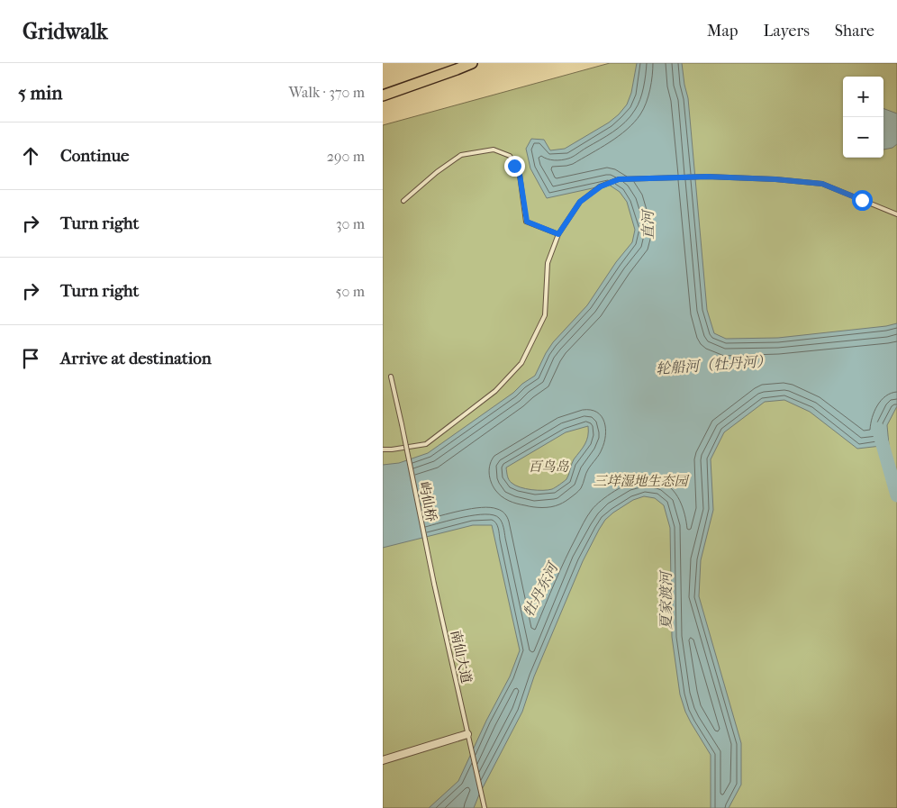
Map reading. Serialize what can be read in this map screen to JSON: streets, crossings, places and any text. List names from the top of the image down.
{
  "streets": {
    "lane": ["屿仙桥", "南仙大道"]
  },
  "crossings": [
    ["屿仙桥", "南仙大道"]
  ],
  "water": [
    "直河",
    "轮船河（牡丹河）",
    "牡丹东河",
    "夏家渡河"
  ],
  "parks": ["百鸟岛", "三垟湿地生态园"],
  "page": {
    "header": "Gridwalk",
    "nav": ["Map", "Layers", "Share"],
    "heading": ["5 min", "Walk · 370 m"],
    "map_buttons": ["+", "−"],
    "list": [
      ["Continue", "290 m"],
      ["Turn right", "30 m"],
      ["Turn right", "50 m"],
      "Arrive at destination"
    ]
  }
}
